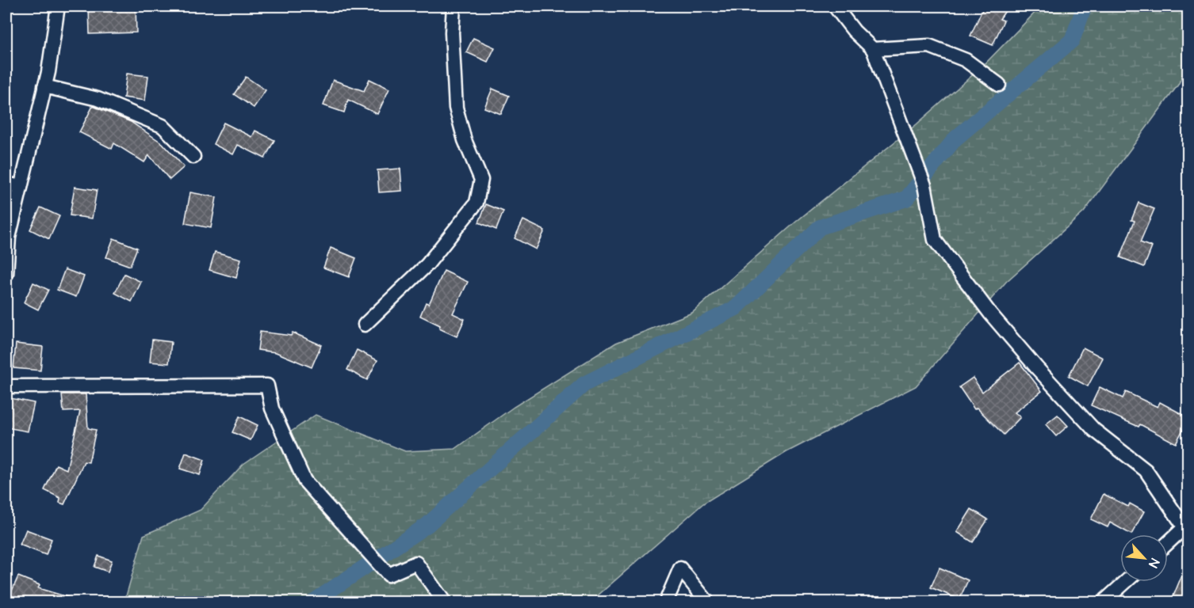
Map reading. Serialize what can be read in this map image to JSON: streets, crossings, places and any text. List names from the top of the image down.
{
  "north": "bottom right"
}
